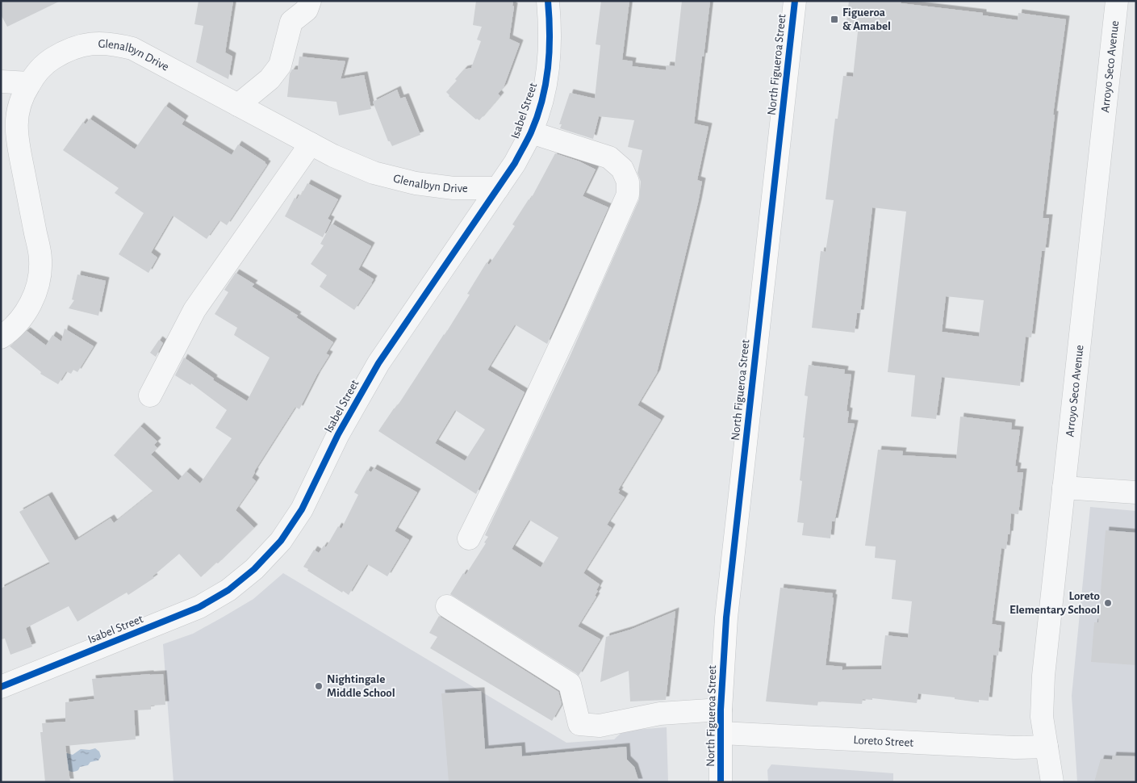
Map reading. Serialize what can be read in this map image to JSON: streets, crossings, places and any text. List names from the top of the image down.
{
  "streets": {
    "main road": ["North Figueroa Street"],
    "street": [
      "Glenalbyn Drive",
      "Arroyo Seco Avenue",
      "Isabel Street",
      "Loreto Street"
    ]
  },
  "crossings": [
    ["Glenalbyn Drive", "Isabel Street"],
    ["North Figueroa Street", "Loreto Street"],
    ["Arroyo Seco Avenue", "Loreto Street"]
  ],
  "places": {
    "transit": ["Figueroa & Amabel"],
    "other": ["Loreto Elementary School", "Nightingale Middle School"]
  }
}
